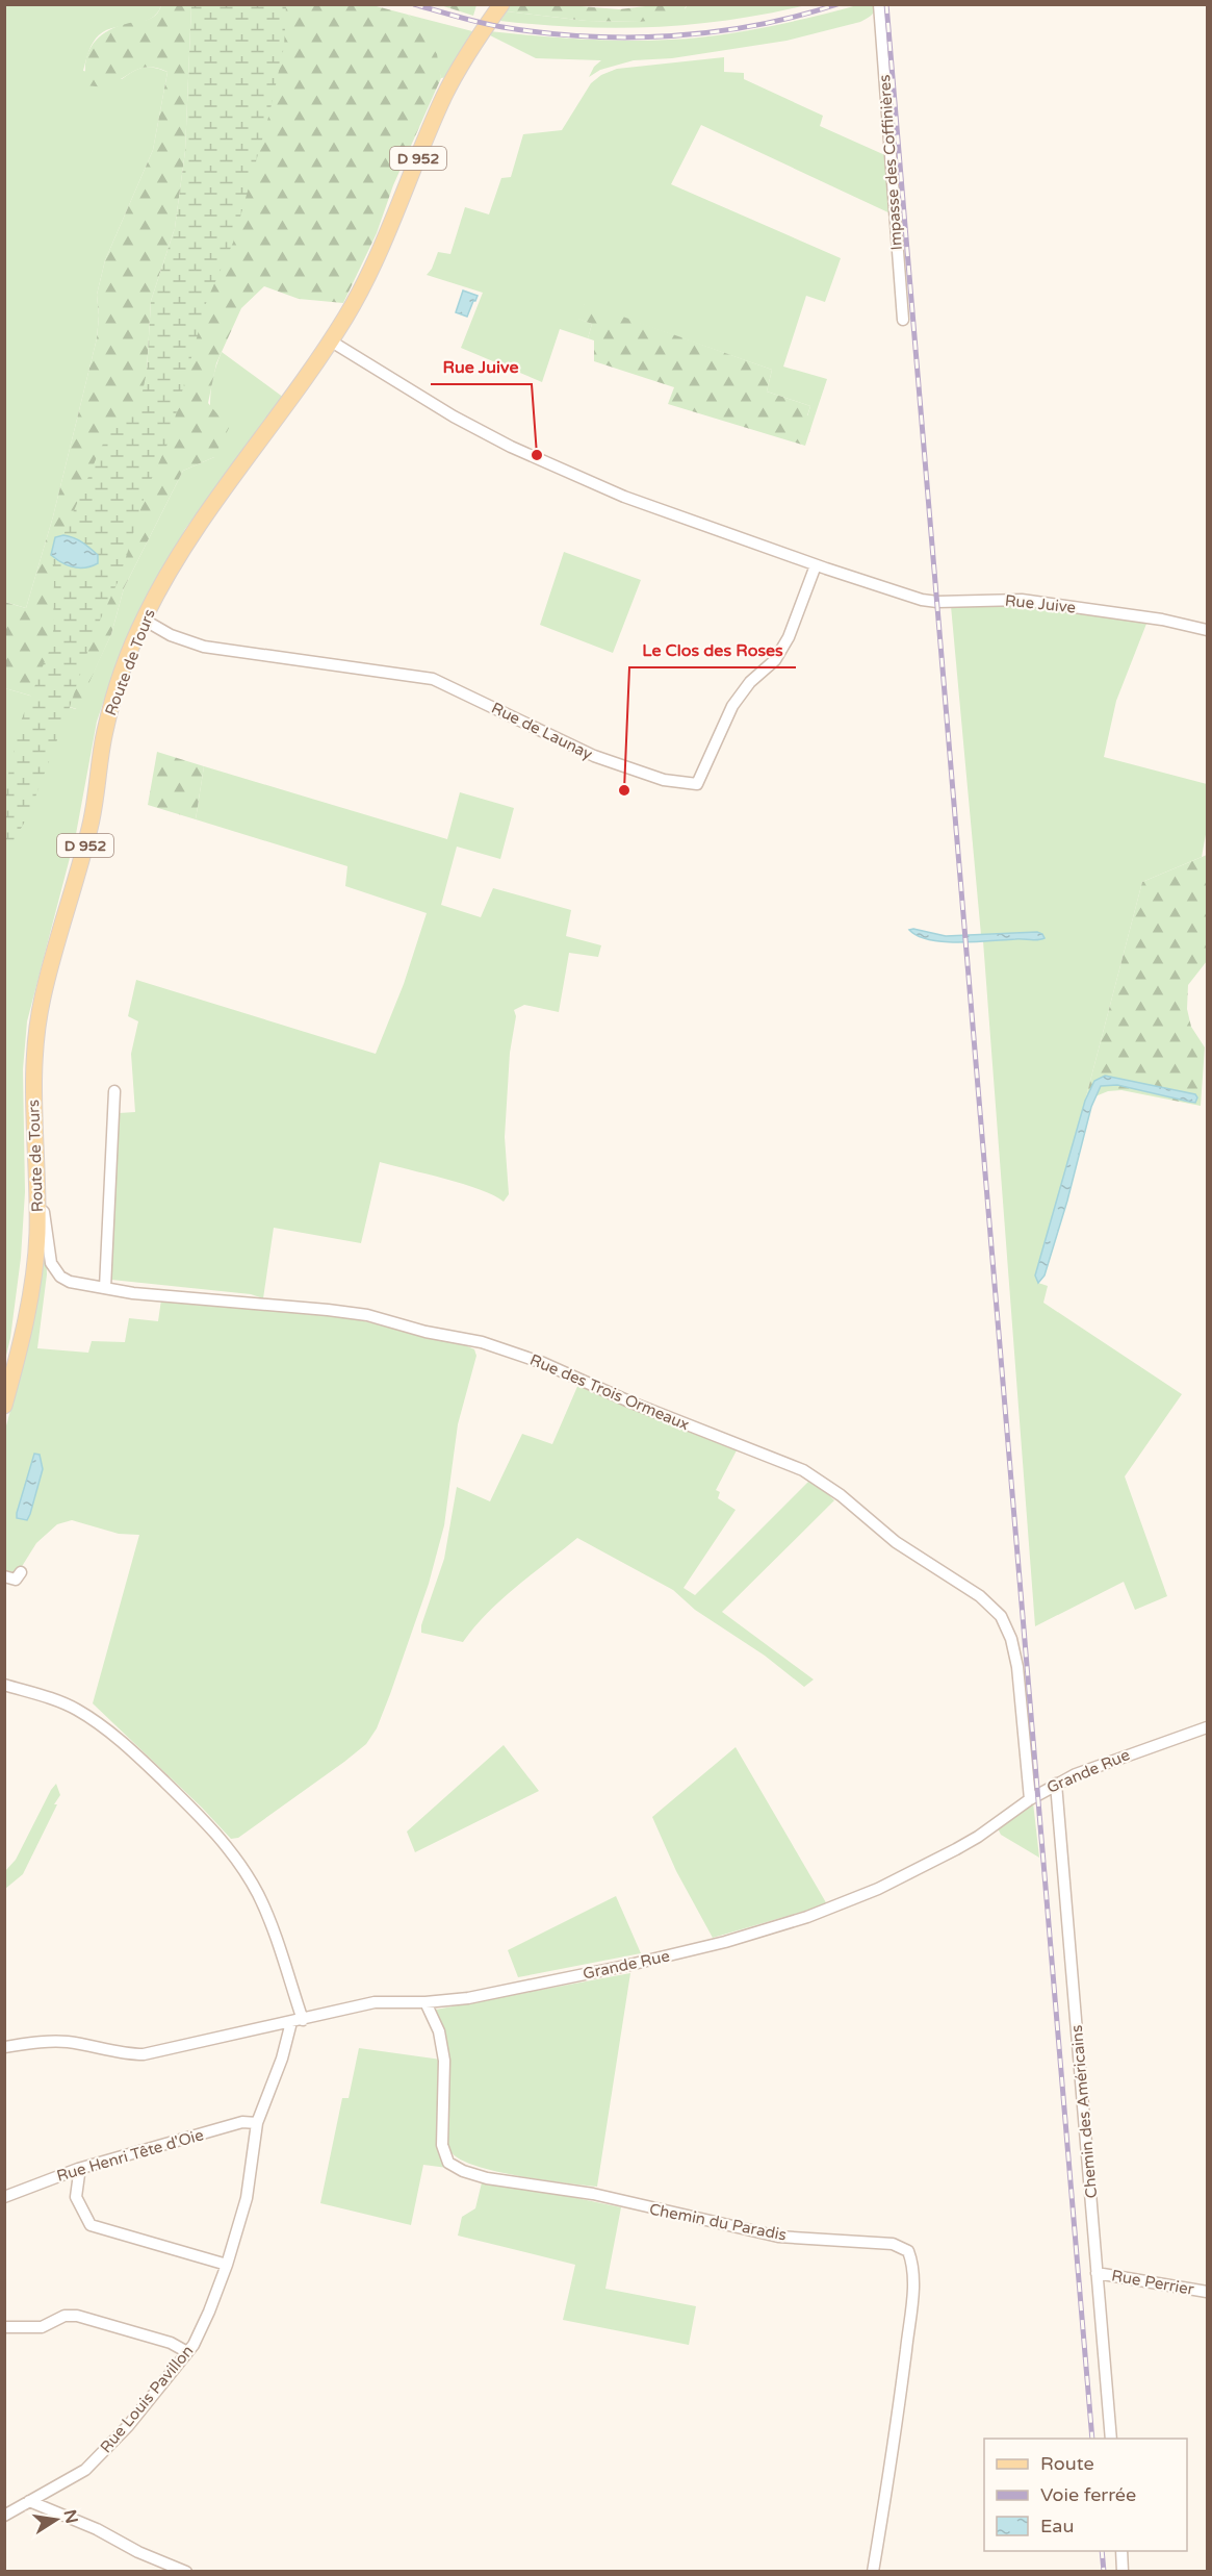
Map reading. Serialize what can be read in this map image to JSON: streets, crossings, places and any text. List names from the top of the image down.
{
  "streets": {
    "main road": ["D 952", "Route de Tours"],
    "street": [
      "Impasse des Coffinières",
      "Rue Juive",
      "Rue de Launay",
      "Rue des Trois Ormeaux",
      "Grande Rue",
      "Chemin des Américains",
      "Rue Henri Tête d'Oie",
      "Chemin du Paradis",
      "Rue Perrier",
      "Rue Louis Pavillon"
    ]
  },
  "crossings": [
    ["Rue Juive", "Route de Tours"],
    ["Rue Juive", "Rue de Launay"],
    ["Route de Tours", "Rue de Launay"],
    ["Route de Tours", "Rue des Trois Ormeaux"],
    ["Rue des Trois Ormeaux", "Grande Rue"],
    ["Grande Rue", "Chemin des Américains"],
    ["Grande Rue", "Chemin du Paradis"],
    ["Grande Rue", "Rue Louis Pavillon"],
    ["Chemin des Américains", "Rue Perrier"],
    ["Rue Henri Tête d'Oie", "Rue Louis Pavillon"]
  ],
  "places": ["Rue Juive", "Le Clos des Roses"],
  "legend": ["Route", "Voie ferrée", "Eau"],
  "north": "right"
}
